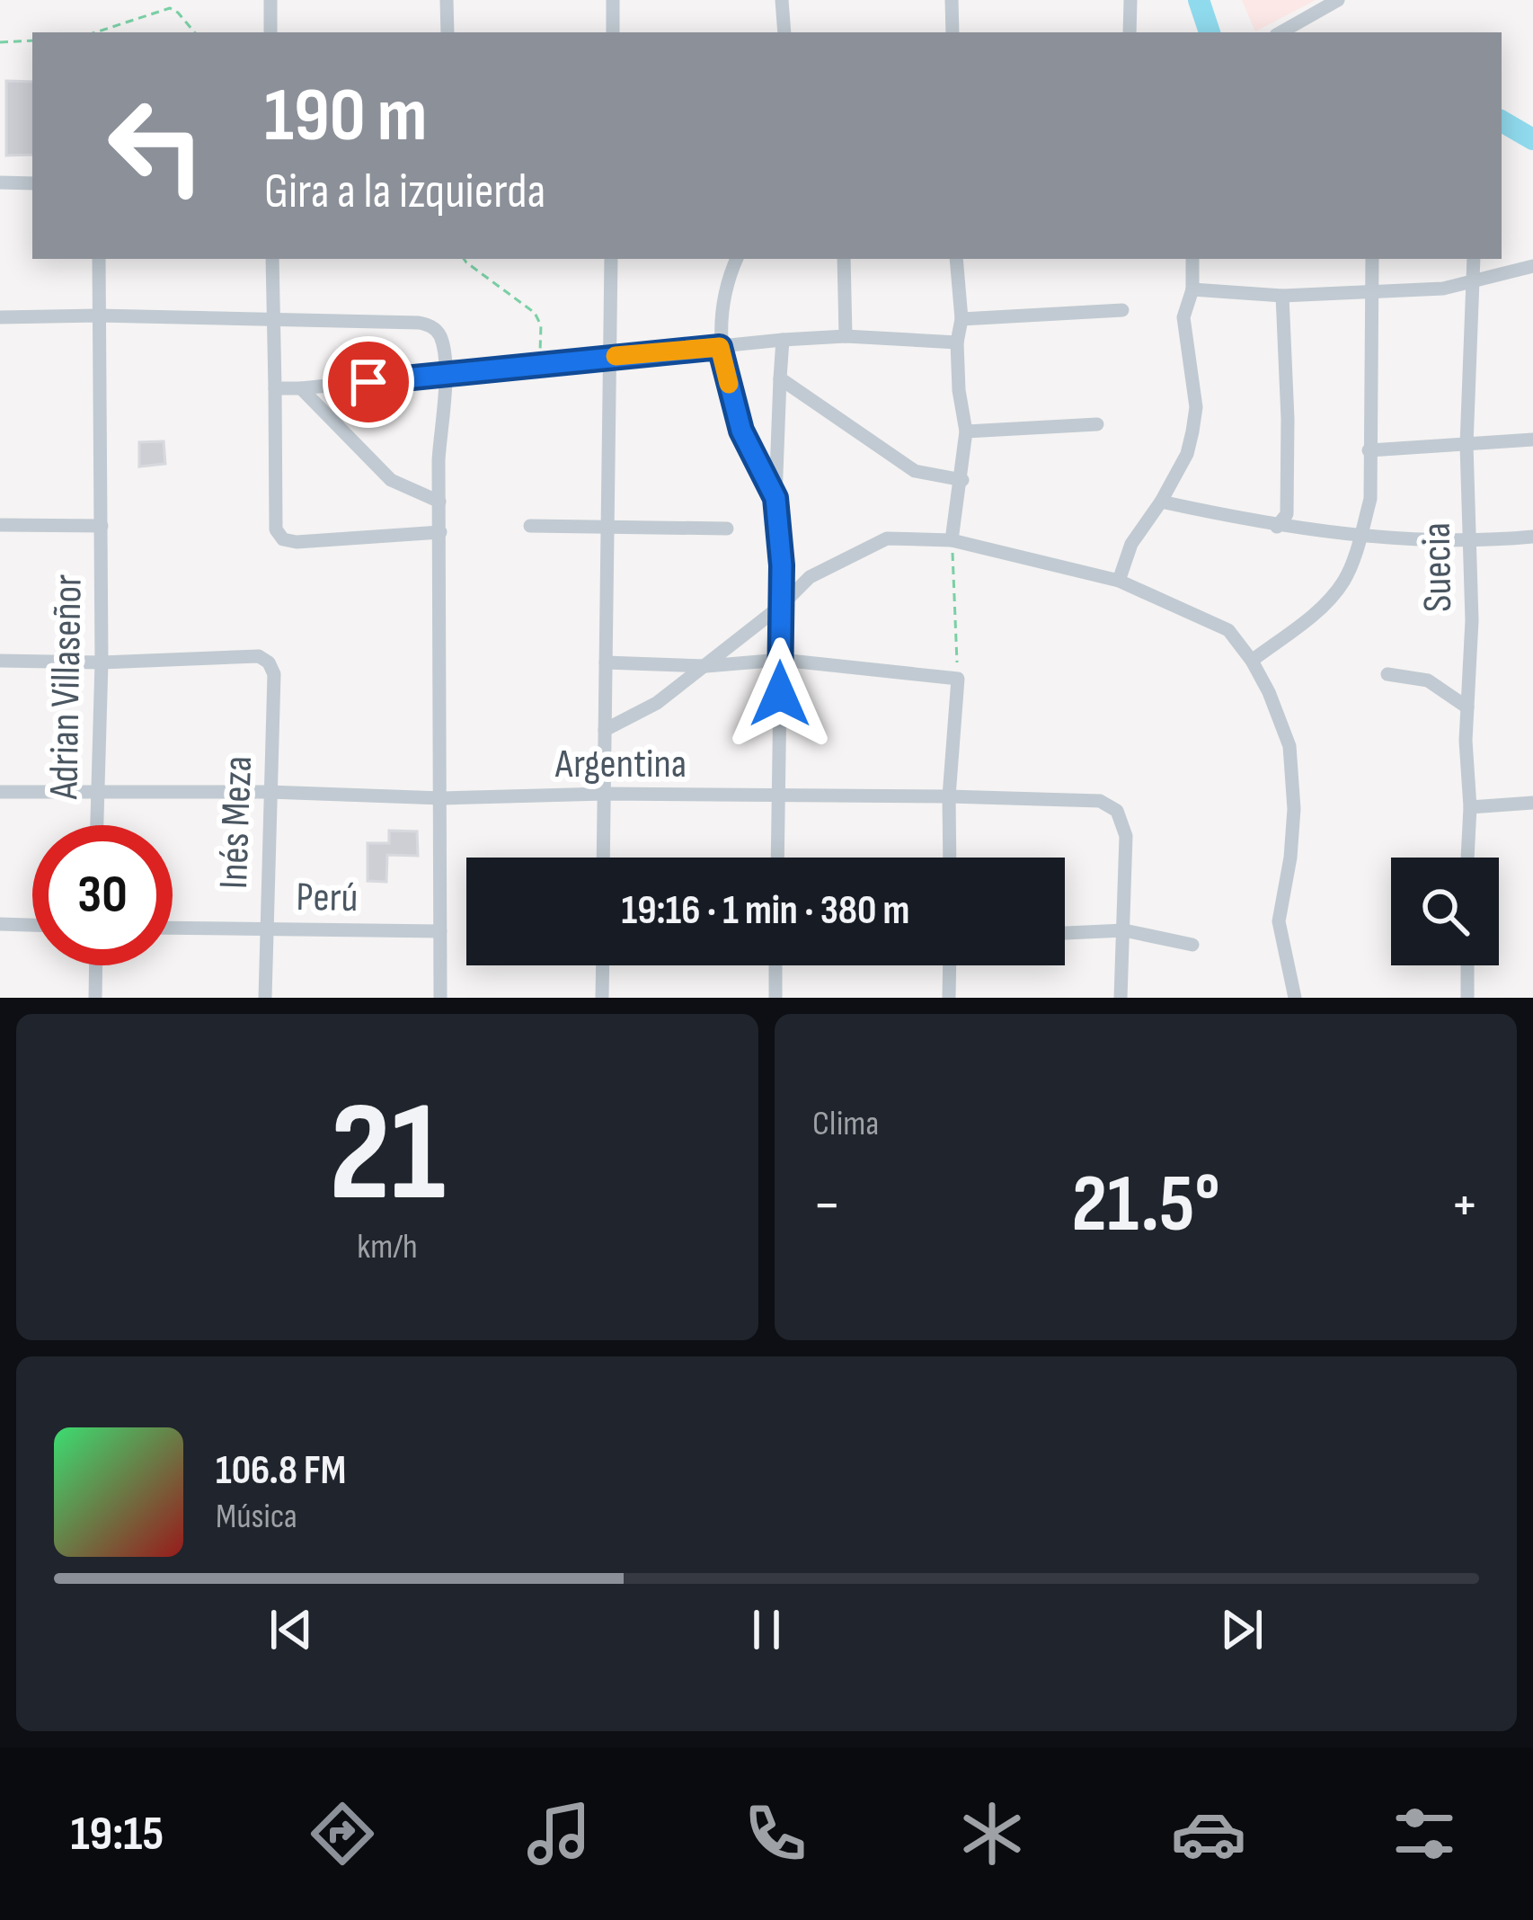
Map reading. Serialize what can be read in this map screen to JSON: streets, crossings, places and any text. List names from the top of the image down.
{
  "streets": {
    "street": [
      "Suecia",
      "Adrian Villaseñor",
      "Argentina",
      "Inés Meza",
      "Perú"
    ]
  },
  "crossings": [
    ["Adrian Villaseñor", "Argentina"],
    ["Adrian Villaseñor", "Inés Meza"],
    ["Argentina", "Inés Meza"],
    ["Inés Meza", "Perú"]
  ],
  "page": {
    "turn": ["190 m", "Gira a la izquierda"],
    "limit": "30",
    "trip": "19:16 · 1 min · 380 m",
    "tile": [
      ["21", "km/h"],
      "Clima"
    ],
    "heat": ["−", "21.5°", "+"],
    "song": ["106.8 FM", "Música"],
    "tabs": "19:15"
  }
}
